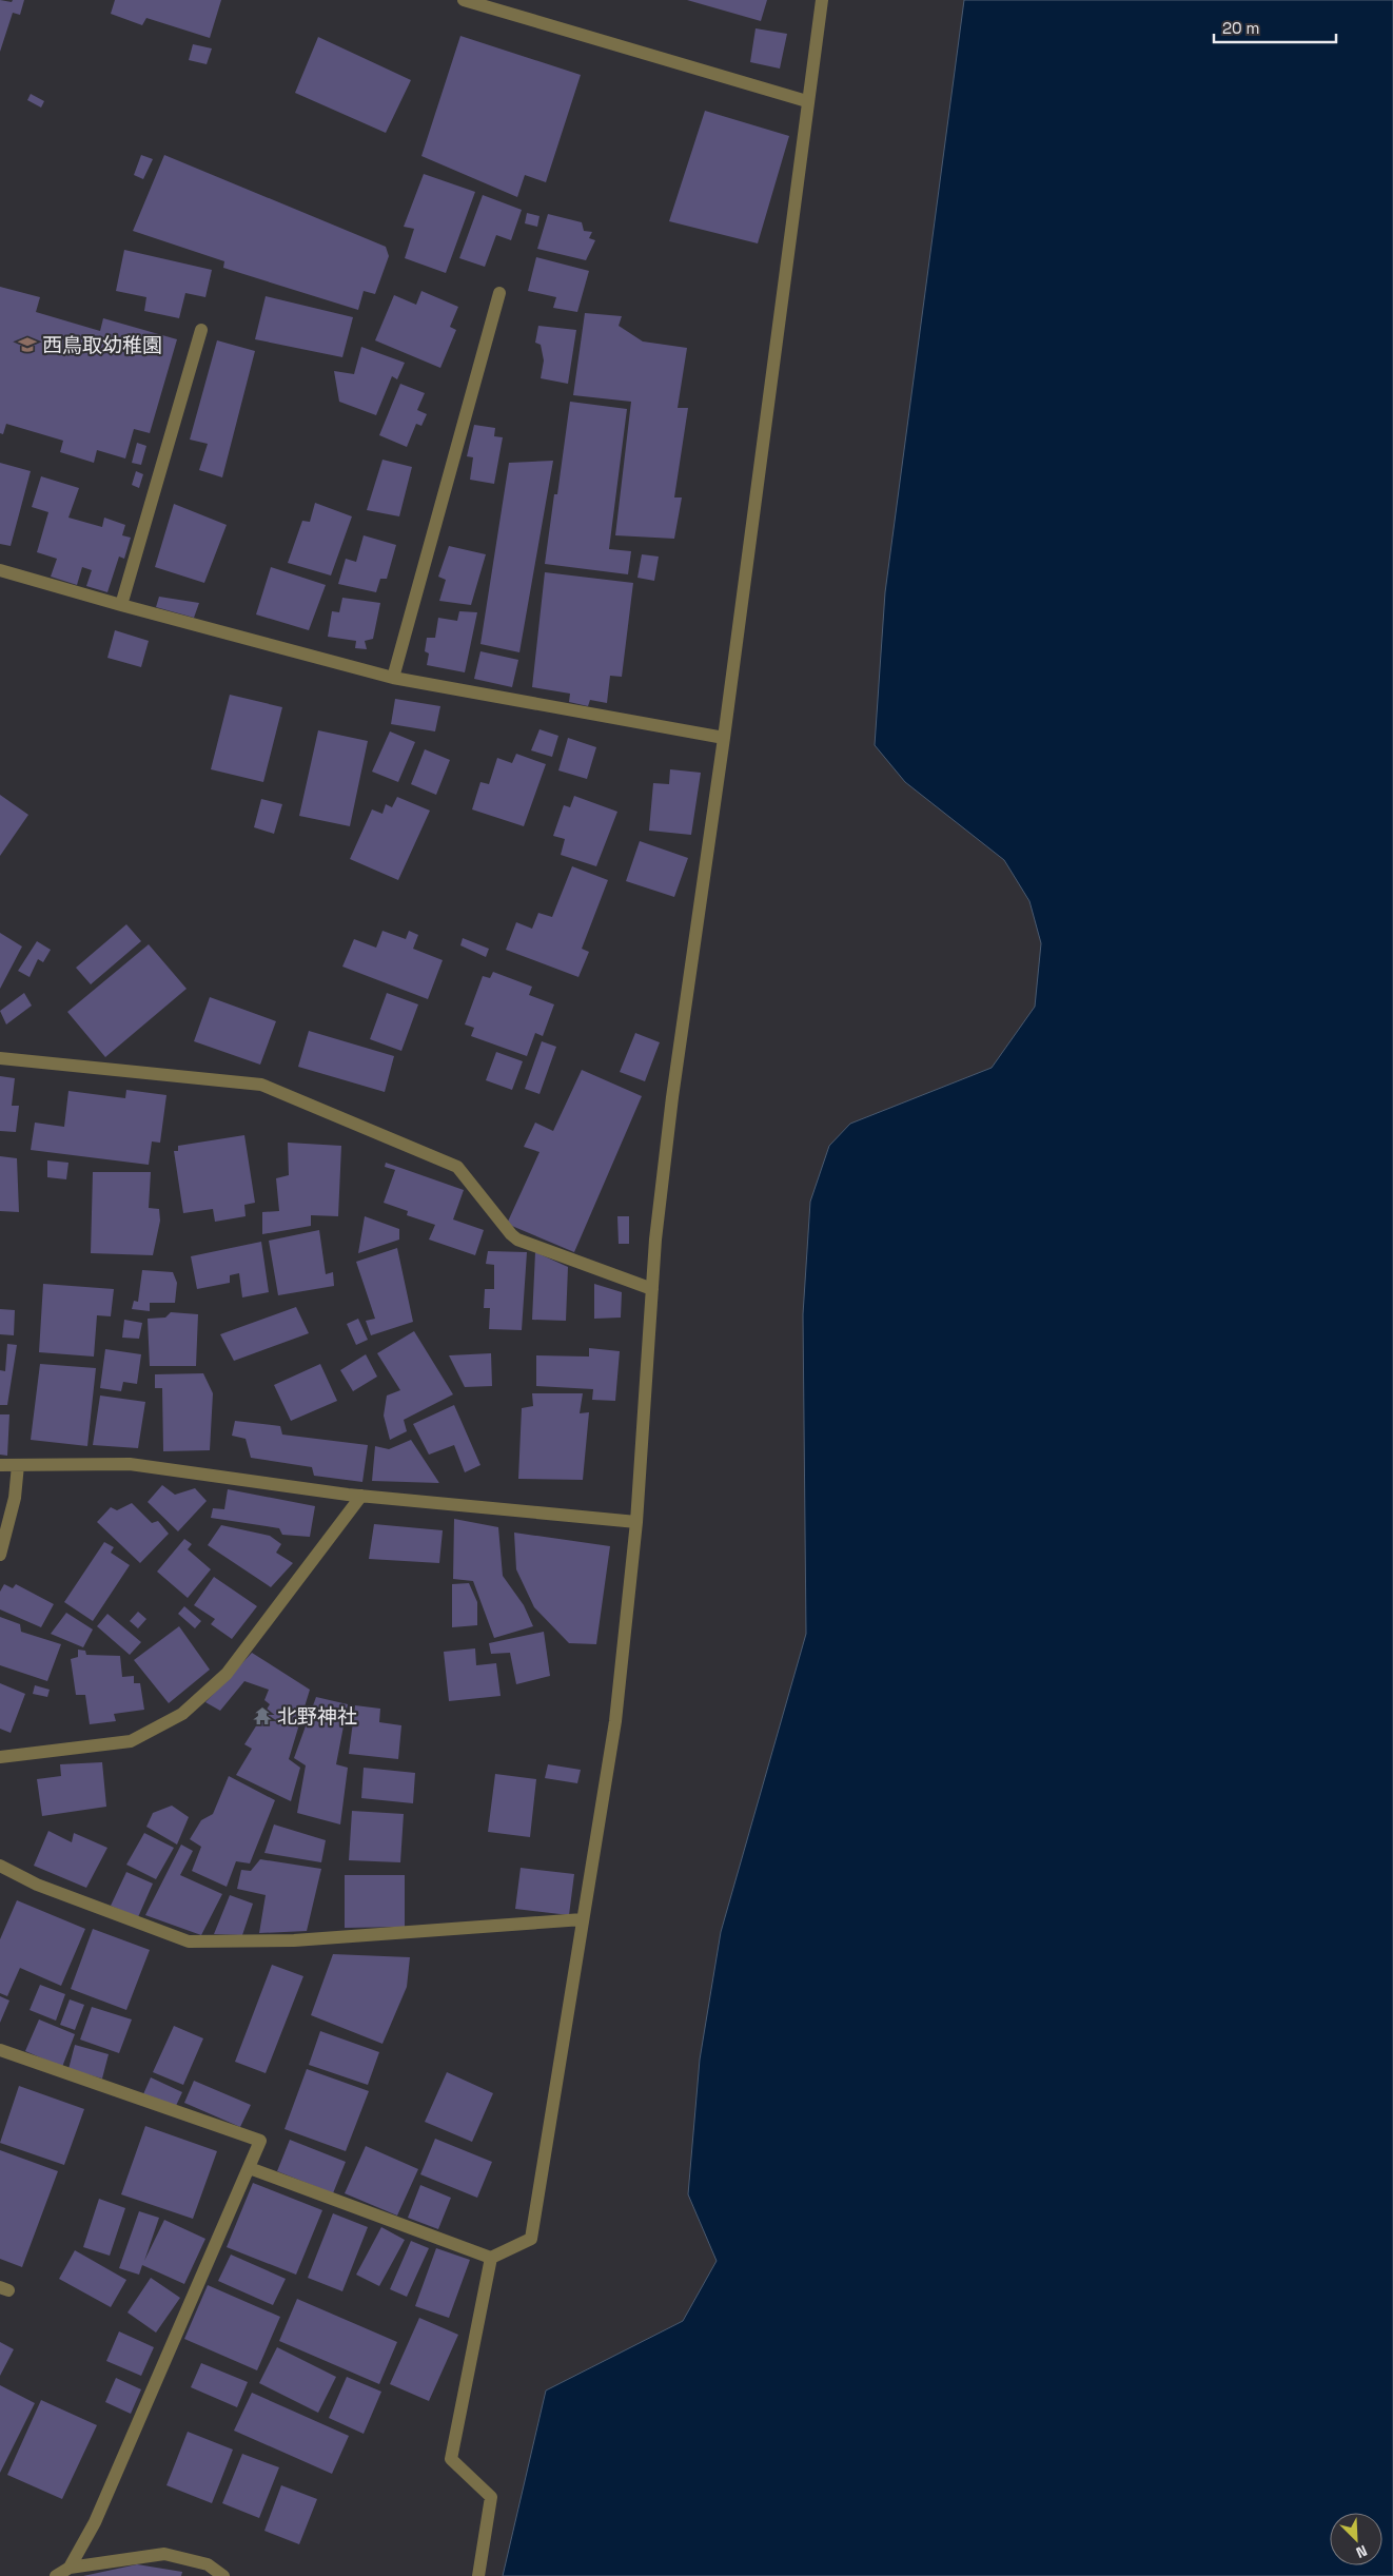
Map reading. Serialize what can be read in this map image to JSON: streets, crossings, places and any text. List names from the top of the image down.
{
  "places": {
    "school or university": ["西鳥取幼稚園"],
    "temple": ["北野神社"]
  },
  "scale_bar": "20 m",
  "north": "bottom right"
}
